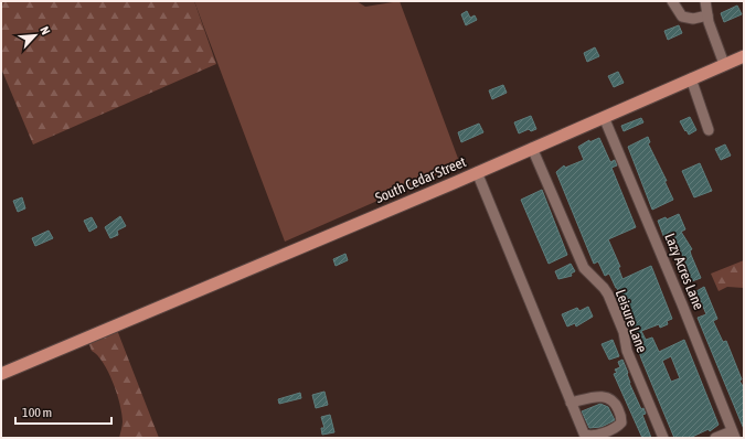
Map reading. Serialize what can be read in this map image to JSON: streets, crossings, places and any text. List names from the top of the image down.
{
  "streets": {
    "main road": ["South Cedar Street"],
    "street": ["Lazy Acres Lane", "Leisure Lane"]
  },
  "crossings": [
    ["South Cedar Street", "Lazy Acres Lane"],
    ["South Cedar Street", "Leisure Lane"]
  ],
  "scale_bar": "100 m",
  "north": "top right"
}
